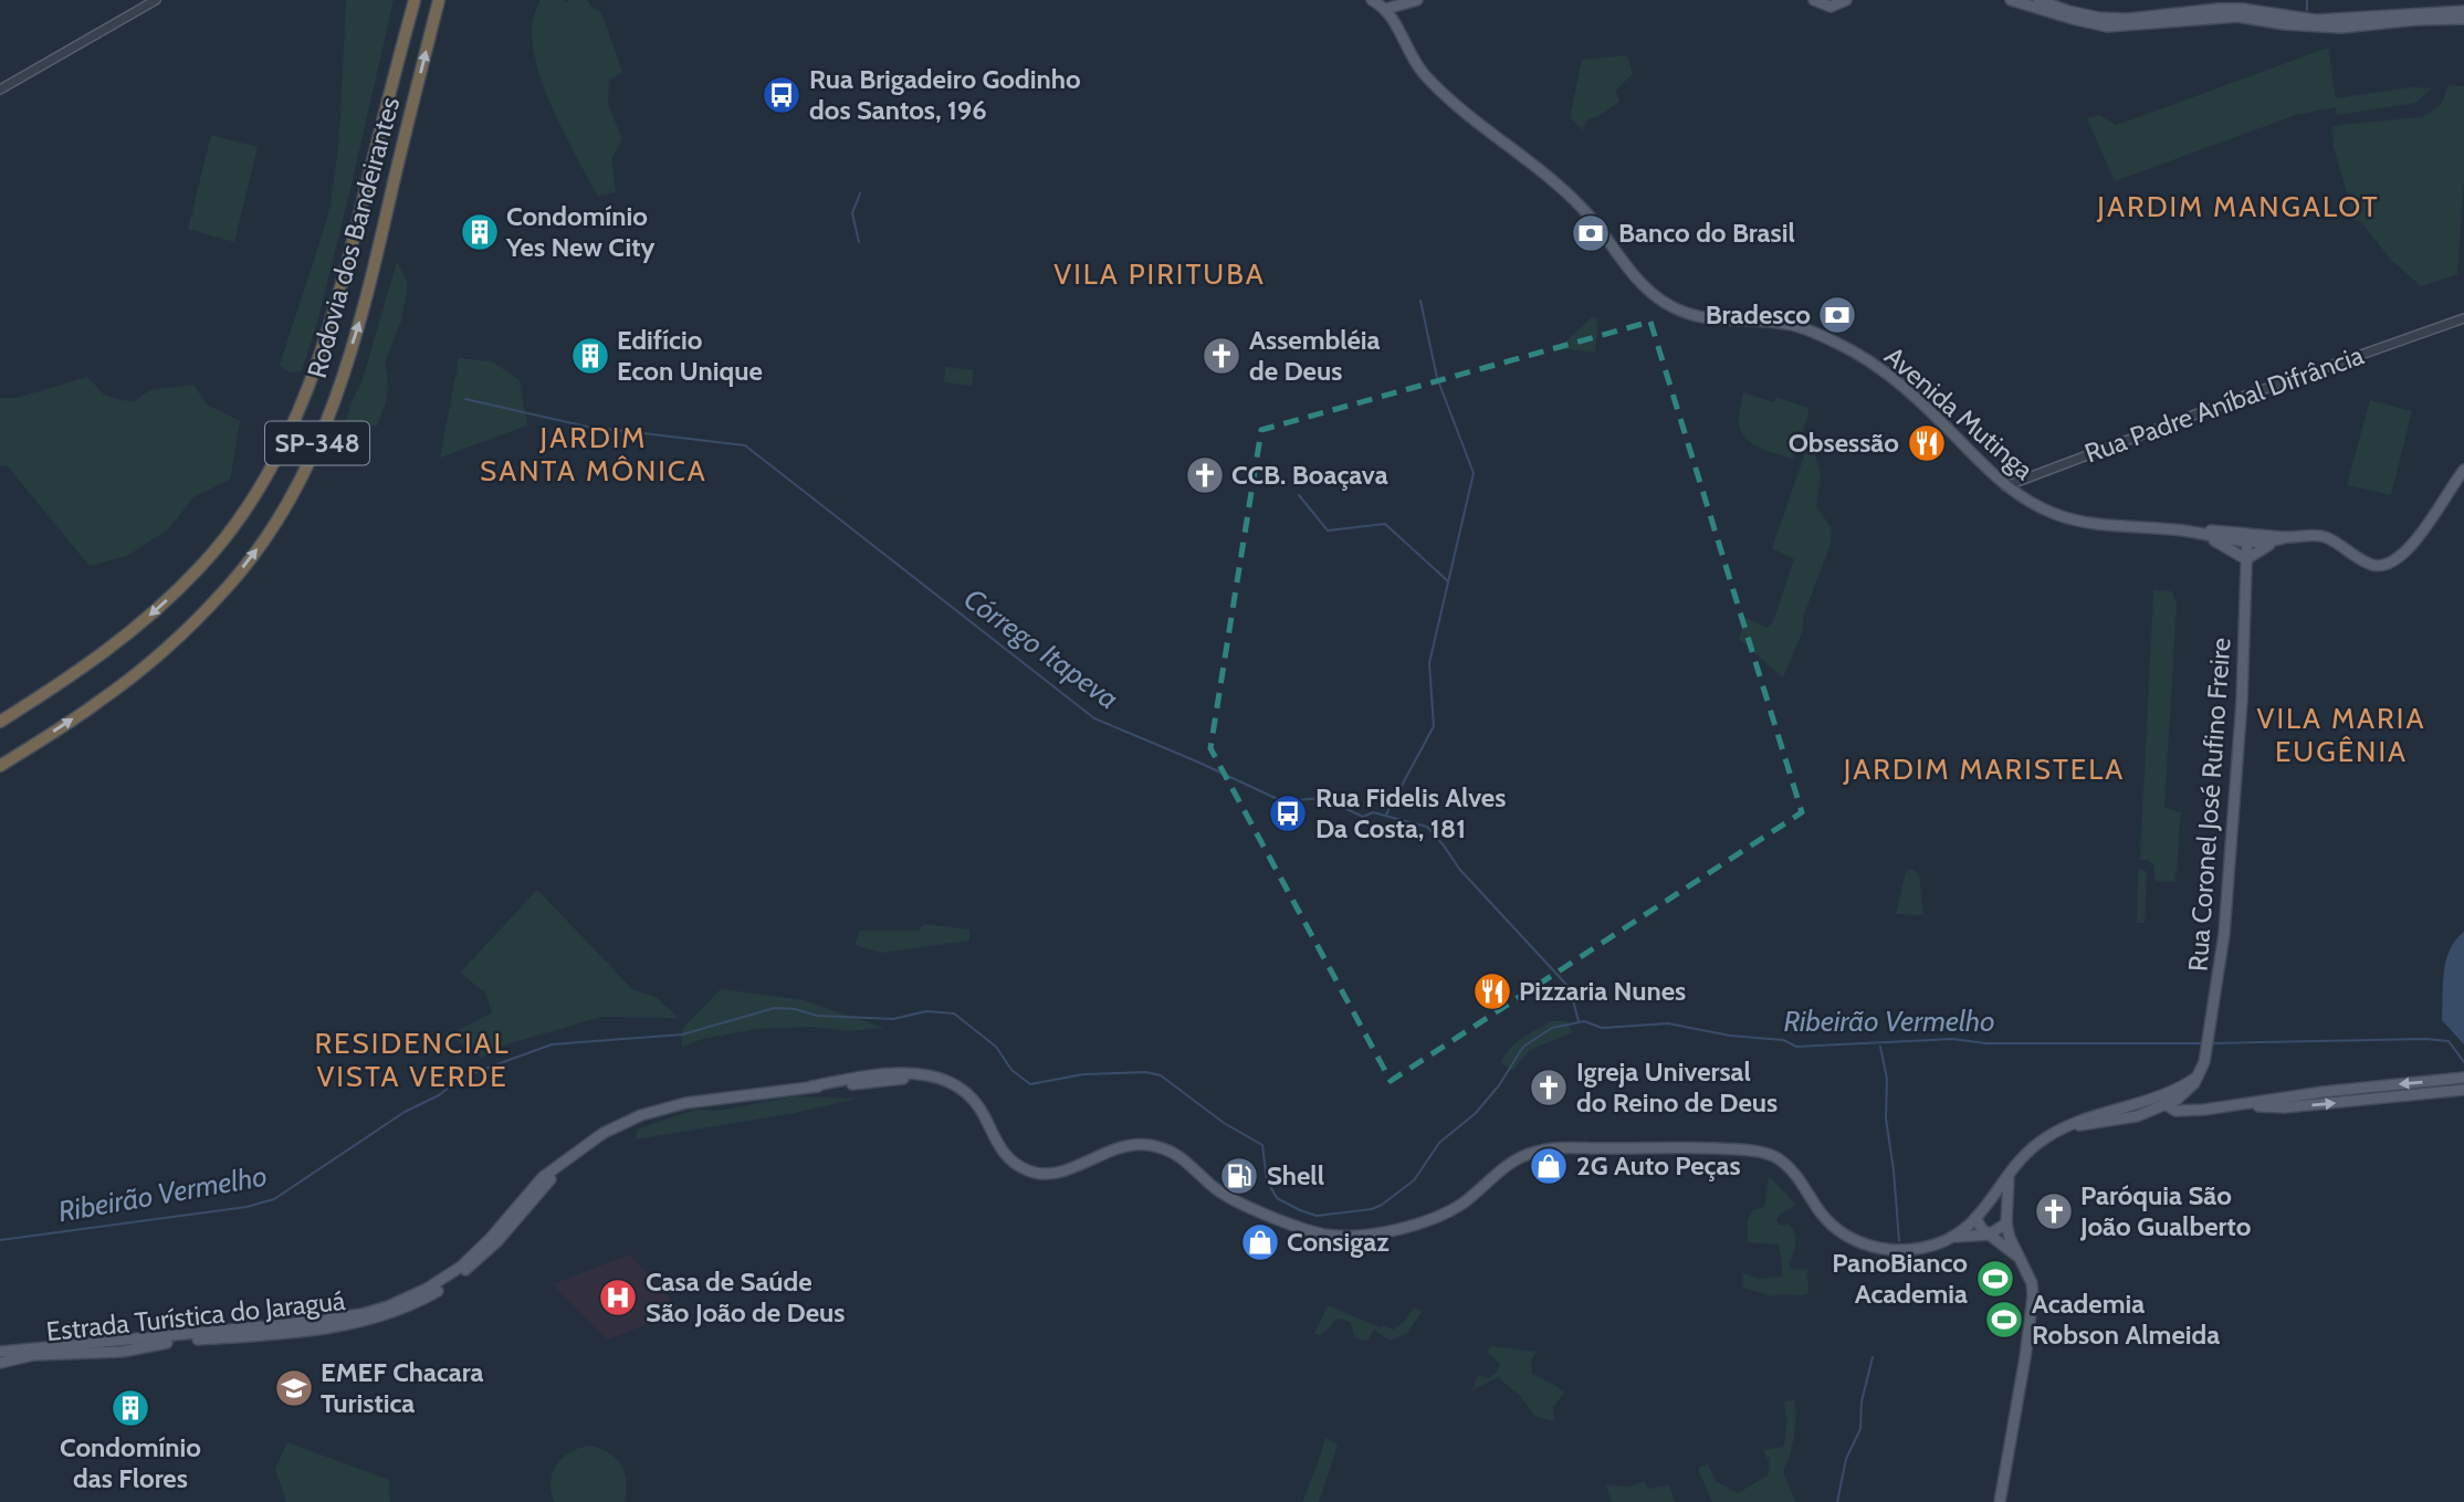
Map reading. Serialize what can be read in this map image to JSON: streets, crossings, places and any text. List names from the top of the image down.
{
  "streets": {
    "highway": ["Rodovia dos Bandeirantes", "SP-348"],
    "main road": ["Avenida Mutinga", "Rua Coronel José Rufino Freire", "Estrada Turística do Jaraguá"],
    "street": ["Rua Padre Aníbal Difrância"]
  },
  "crossings": [
    ["Rua Padre Aníbal Difrância", "Avenida Mutinga"],
    ["Avenida Mutinga", "Rua Coronel José Rufino Freire"],
    ["Rua Coronel José Rufino Freire", "Estrada Turística do Jaraguá"]
  ],
  "districts": [
    "JARDIM MANGALOT",
    "VILA PIRITUBA",
    "JARDIM SANTA MÔNICA",
    "VILA MARIA EUGÊNIA",
    "JARDIM MARISTELA",
    "RESIDENCIAL VISTA VERDE"
  ],
  "water": ["Córrego Itapeva", "Ribeirão Vermelho"],
  "places": {
    "bus stop": ["Rua Brigadeiro Godinho dos Santos, 196", "Rua Fidelis Alves Da Costa, 181"],
    "building": ["Condomínio Yes New City", "Edifício Econ Unique", "Condomínio das Flores"],
    "bank": ["Banco do Brasil", "Bradesco"],
    "church": [
      "Assembléia de Deus",
      "CCB. Boaçava",
      "Igreja Universal do Reino de Deus",
      "Paróquia São João Gualberto"
    ],
    "restaurant": ["Obsessão", "Pizzaria Nunes"],
    "shop": ["2G Auto Peças", "Consigaz"],
    "fuel station": ["Shell"],
    "sports": ["PanoBianco Academia", "Academia Robson Almeida"],
    "hospital": ["Casa de Saúde São João de Deus"],
    "school or university": ["EMEF Chacara Turistica"]
  }
}
